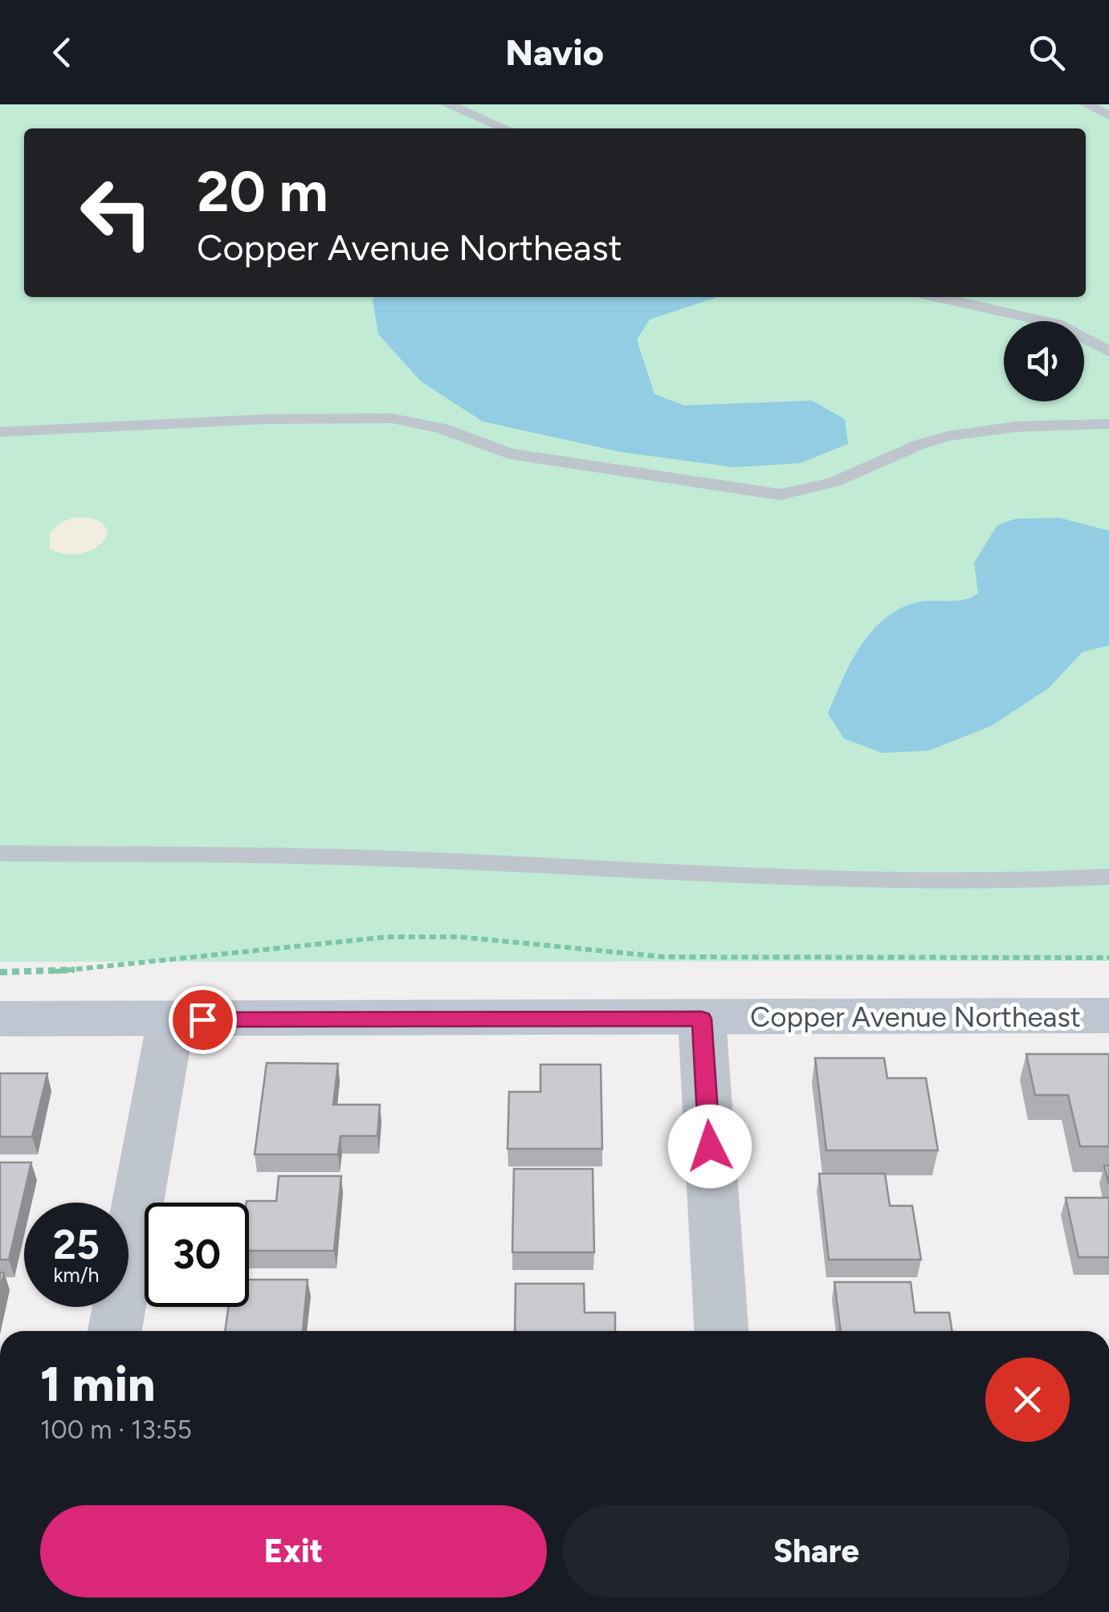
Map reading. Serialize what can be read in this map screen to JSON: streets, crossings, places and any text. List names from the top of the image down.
{
  "streets": {
    "street": ["Copper Avenue Northeast"]
  },
  "page": {
    "header": "Navio",
    "turn": ["20 m", "Copper Avenue Northeast"],
    "speed": "25 km/h",
    "limit": "30",
    "heading": ["1 min", "100 m · 13:55"],
    "buttons": ["Exit", "Share"]
  }
}
